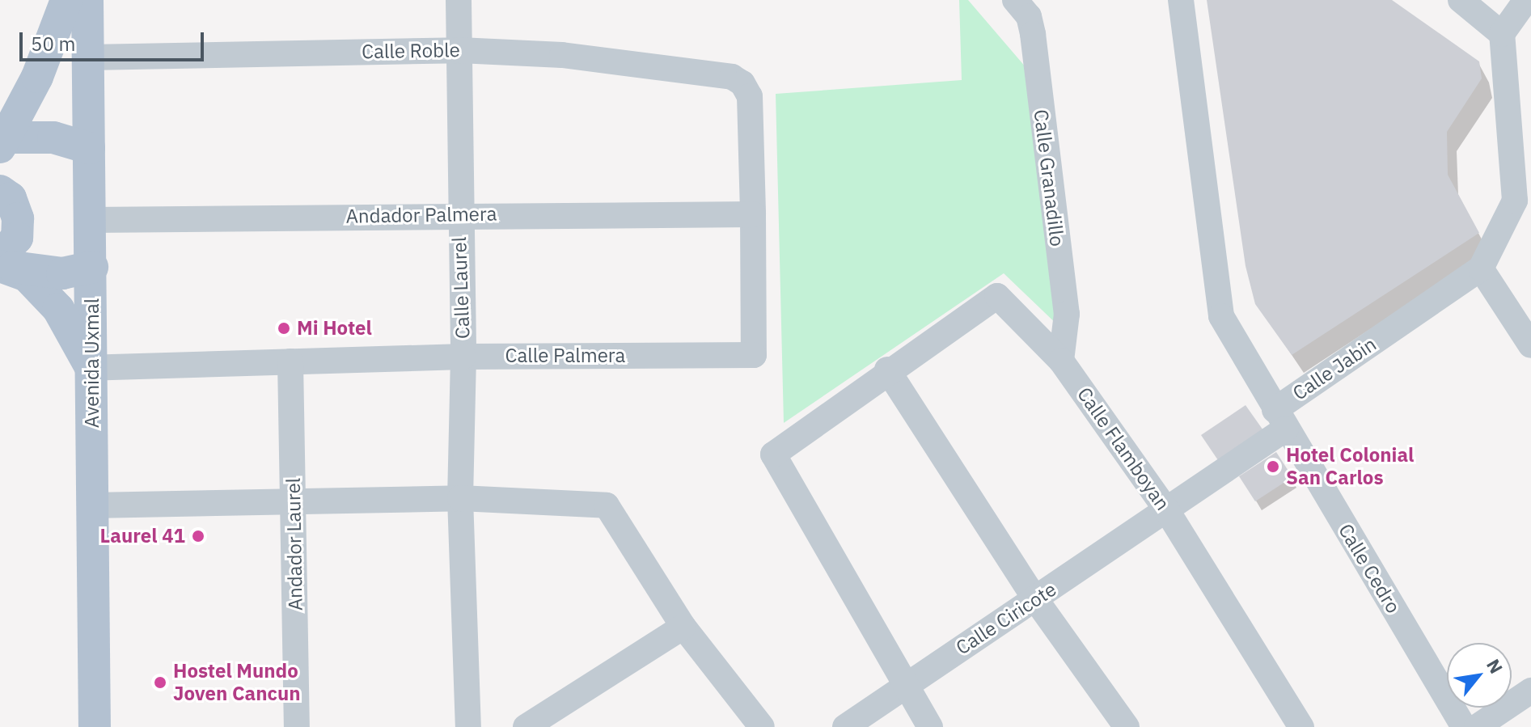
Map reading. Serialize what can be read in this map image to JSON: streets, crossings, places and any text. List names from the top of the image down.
{
  "streets": {
    "main road": ["Avenida Uxmal"],
    "street": [
      "Calle Roble",
      "Calle Granadillo",
      "Andador Palmera",
      "Calle Laurel",
      "Calle Palmera",
      "Calle Jabin",
      "Calle Flamboyan",
      "Andador Laurel",
      "Calle Cedro",
      "Calle Ciricote"
    ]
  },
  "crossings": [
    ["Calle Roble", "Calle Laurel"],
    ["Calle Roble", "Calle Palmera"],
    ["Calle Roble", "Avenida Uxmal"],
    ["Calle Granadillo", "Calle Flamboyan"],
    ["Andador Palmera", "Calle Laurel"],
    ["Andador Palmera", "Calle Palmera"],
    ["Andador Palmera", "Avenida Uxmal"],
    ["Calle Laurel", "Calle Palmera"],
    ["Calle Palmera", "Avenida Uxmal"],
    ["Calle Palmera", "Andador Laurel"],
    ["Calle Jabin", "Calle Cedro"],
    ["Calle Jabin", "Calle Ciricote"],
    ["Calle Flamboyan", "Calle Ciricote"],
    ["Calle Cedro", "Calle Ciricote"]
  ],
  "places": [
    "Mi Hotel",
    "Hotel Colonial San Carlos",
    "Laurel 41",
    "Hostel Mundo Joven Cancun"
  ],
  "scale_bar": "50 m",
  "north": "top right"
}
